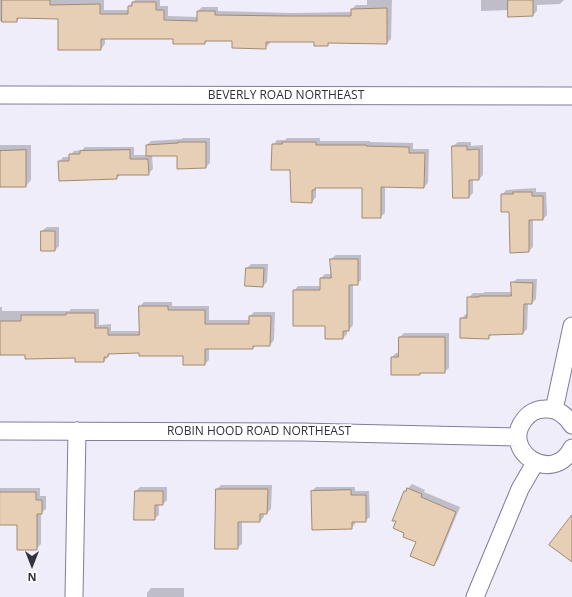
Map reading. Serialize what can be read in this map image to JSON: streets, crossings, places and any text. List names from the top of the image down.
{
  "streets": {
    "street": ["BEVERLY ROAD NORTHEAST", "ROBIN HOOD ROAD NORTHEAST"]
  },
  "north": "bottom"
}
